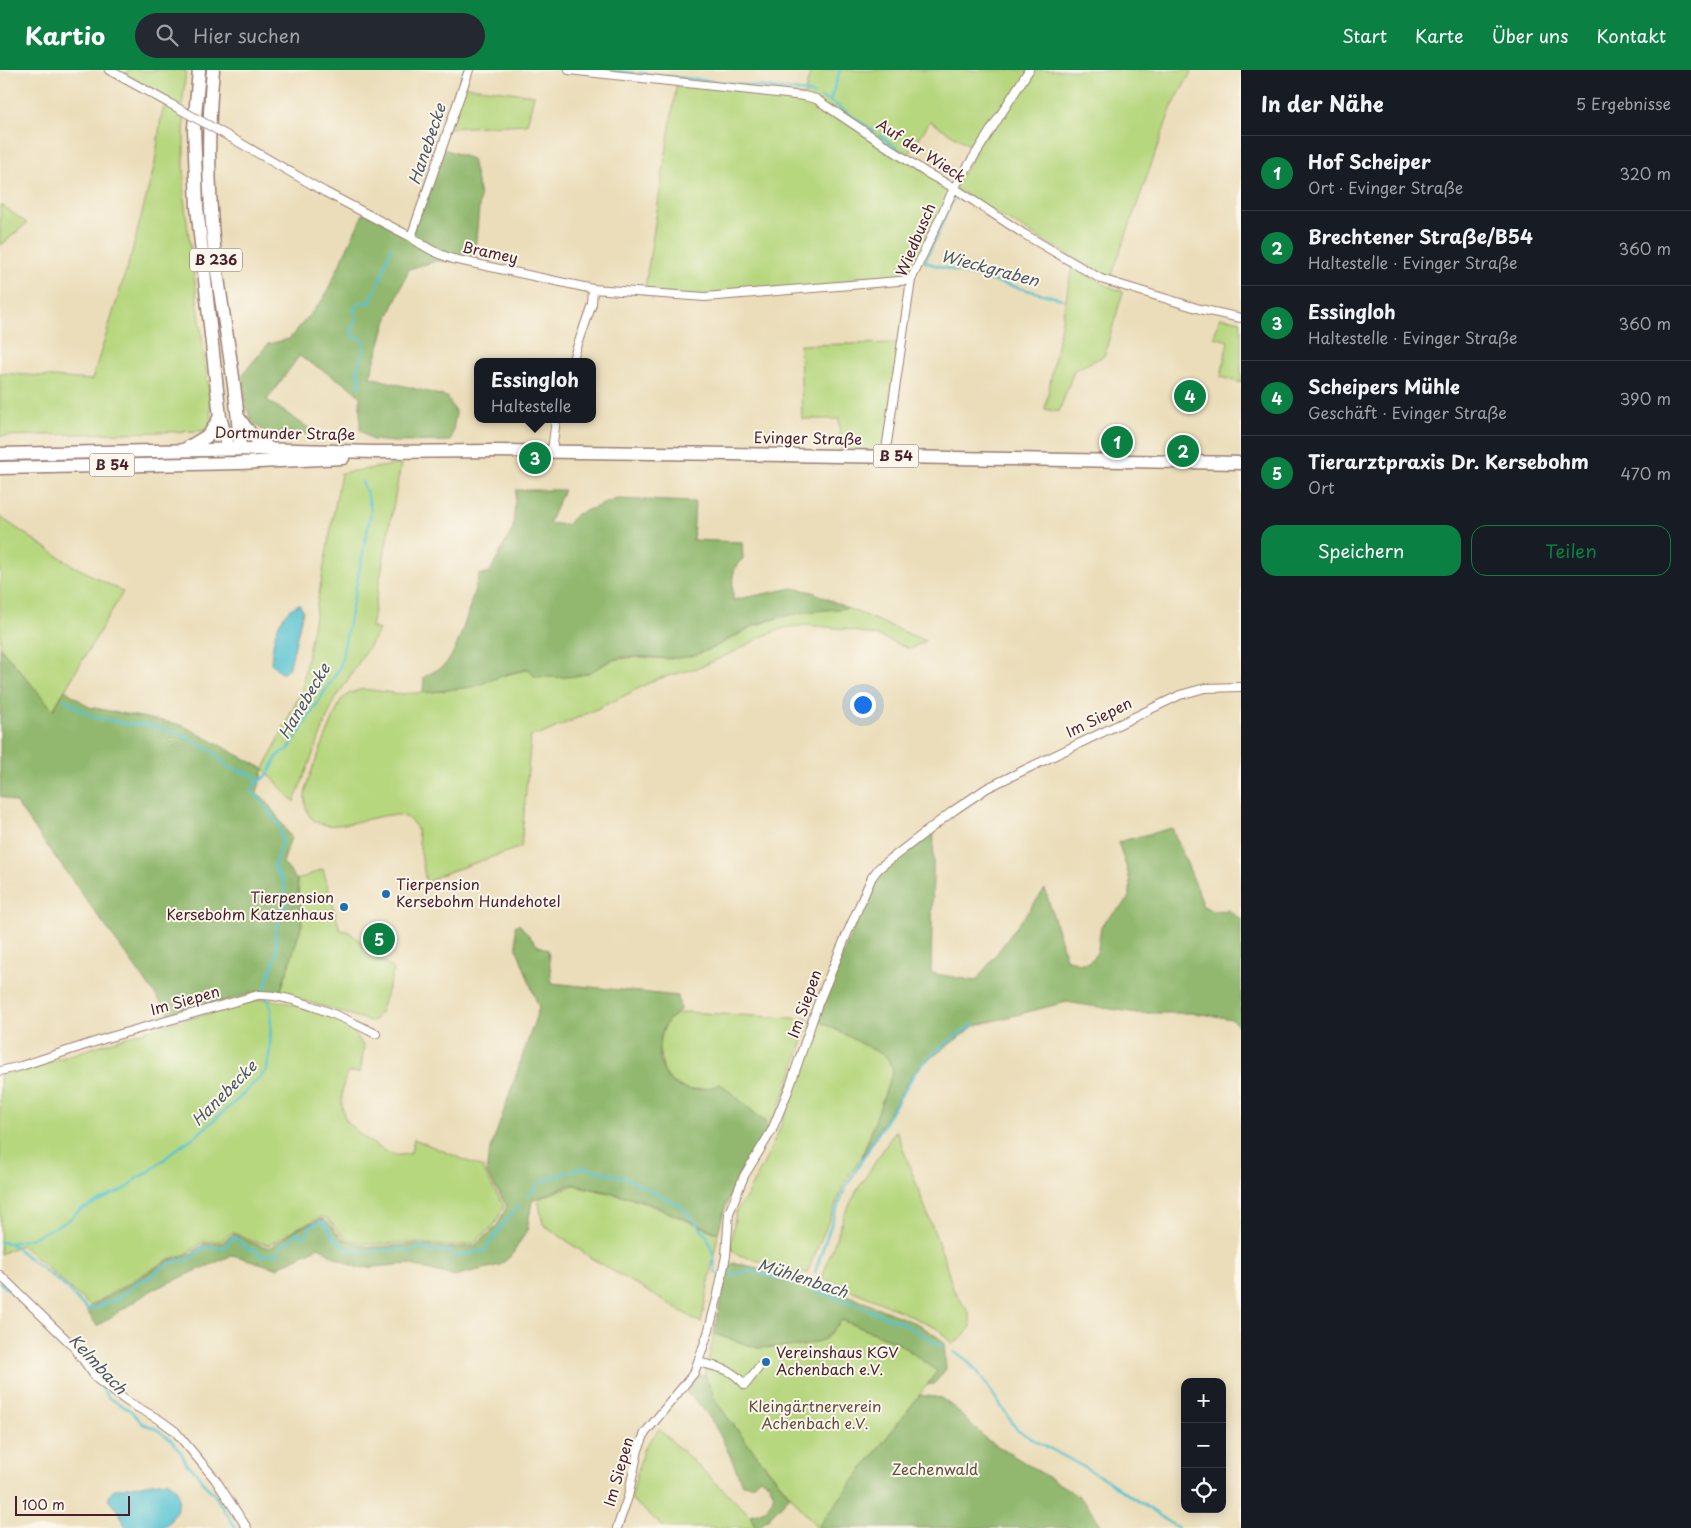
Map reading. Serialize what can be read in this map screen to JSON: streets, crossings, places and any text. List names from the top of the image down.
{
  "streets": {
    "main road": [
      "B 236",
      "Dortmunder Straße",
      "Evinger Straße",
      "B 54"
    ],
    "street": [
      "Auf der Wieck",
      "Wiedbusch",
      "Bramey",
      "Im Siepen"
    ]
  },
  "crossings": [
    ["Auf der Wieck", "Wiedbusch"],
    ["Wiedbusch", "Bramey"],
    ["B 236", "Dortmunder Straße"],
    ["Dortmunder Straße", "Evinger Straße"]
  ],
  "water": [
    "Hanebecke",
    "Wieckgraben",
    "Mühlenbach",
    "Kelmbach"
  ],
  "parks": ["Kleingärtnerverein Achenbach e.V.", "Zechenwald"],
  "places": ["Tierpension Kersebohm Hundehotel", "Tierpension Kersebohm Katzenhaus", "Vereinshaus KGV Achenbach e.V."],
  "scale_bar": "100 m",
  "page": {
    "header": "Kartio",
    "search": "Hier suchen",
    "nav": [
      "Start",
      "Karte",
      "Über uns",
      "Kontakt"
    ],
    "heading": ["In der Nähe", "5 Ergebnisse"],
    "list": [
      {
        "mark": "1",
        "name": "Hof Scheiper",
        "note": "Ort · Evinger Straße",
        "value": "320 m"
      },
      {
        "mark": "2",
        "name": "Brechtener Straße/B54",
        "note": "Haltestelle · Evinger Straße",
        "value": "360 m"
      },
      {
        "mark": "3",
        "name": "Essingloh",
        "note": "Haltestelle · Evinger Straße",
        "value": "360 m"
      },
      {
        "mark": "4",
        "name": "Scheipers Mühle",
        "note": "Geschäft · Evinger Straße",
        "value": "390 m"
      },
      {
        "mark": "5",
        "name": "Tierarztpraxis Dr. Kersebohm",
        "note": "Ort",
        "value": "470 m"
      }
    ],
    "popup": ["Essingloh", "Haltestelle"],
    "pins": [
      "4",
      "1",
      "2",
      "3",
      "5"
    ],
    "buttons": ["Speichern", "Teilen"],
    "map_buttons": ["+", "−"],
    "scale": "100 m"
  }
}
